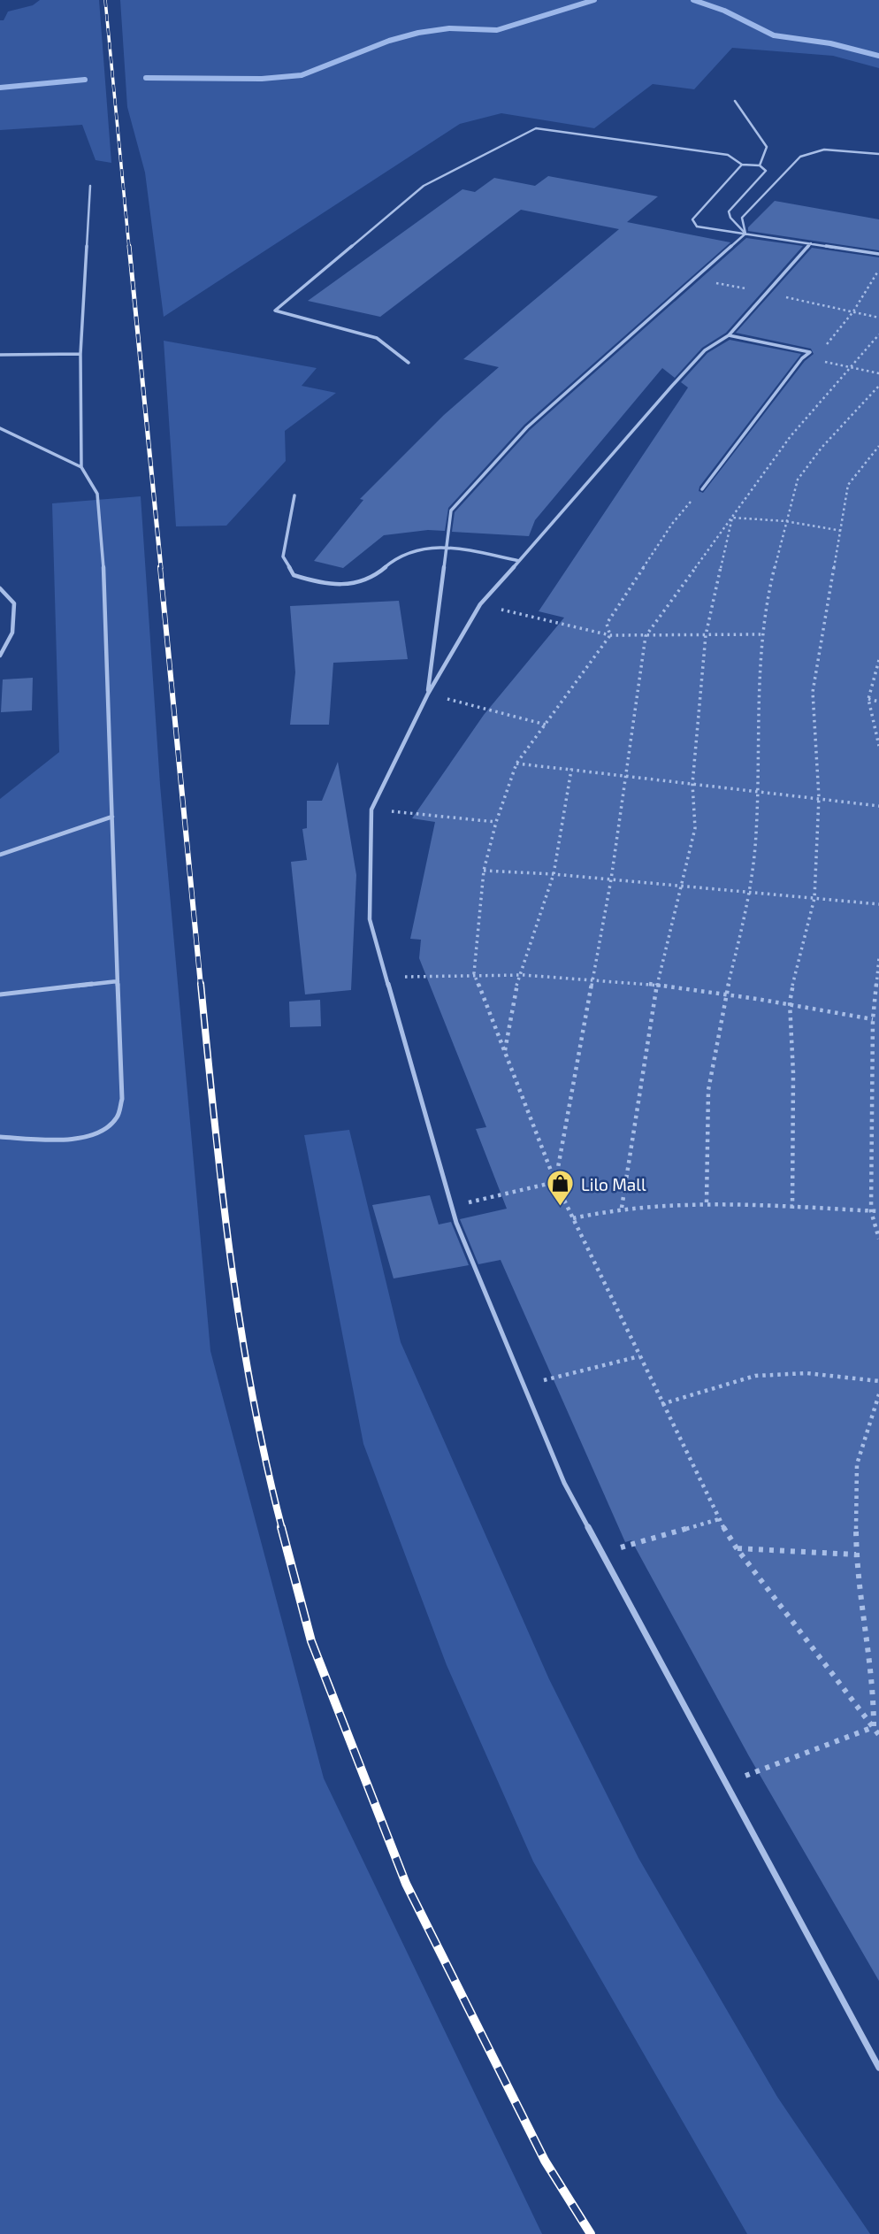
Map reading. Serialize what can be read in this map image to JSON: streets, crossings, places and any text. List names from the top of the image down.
{
  "places": {
    "shop": ["Lilo Mall"]
  }
}
